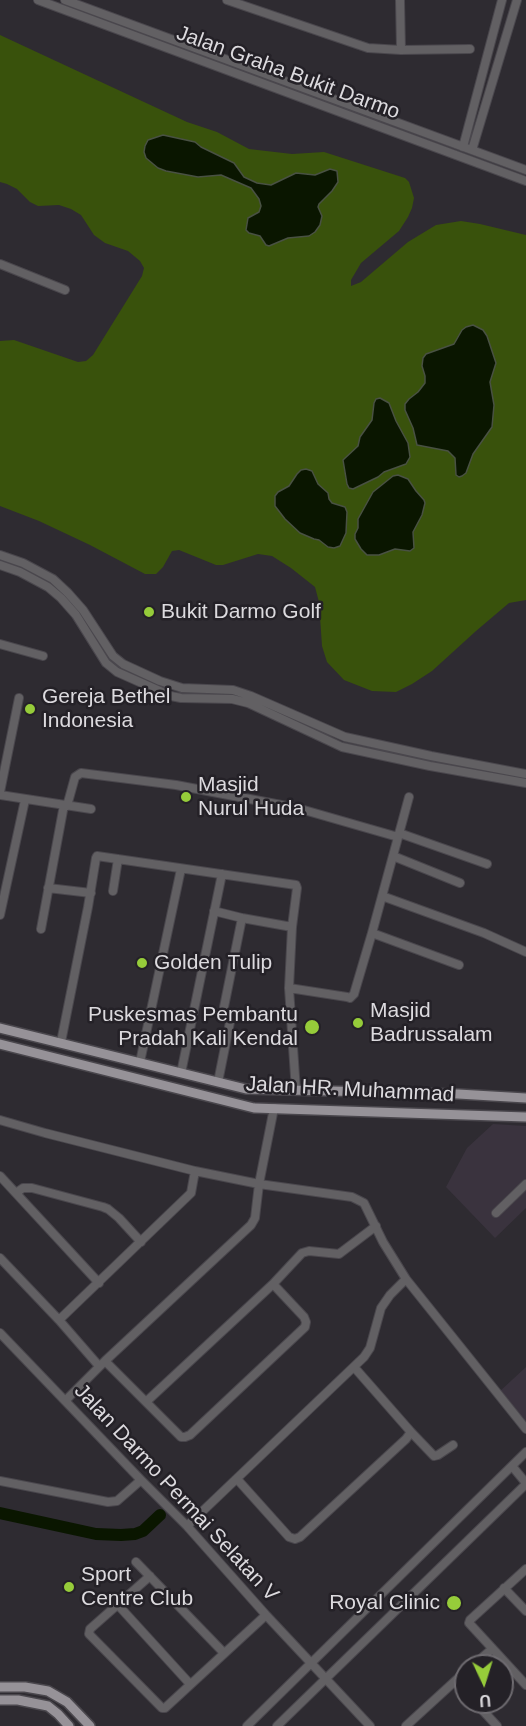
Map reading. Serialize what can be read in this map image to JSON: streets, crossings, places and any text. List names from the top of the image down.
{
  "streets": {
    "main road": ["Jalan HR. Muhammad"],
    "street": ["Jalan Graha Bukit Darmo", "Jalan Darmo Permai Selatan V"]
  },
  "places": [
    "Bukit Darmo Golf",
    "Gereja Bethel Indonesia",
    "Masjid Nurul Huda",
    "Golden Tulip",
    "Masjid Badrussalam",
    "Puskesmas Pembantu Pradah Kali Kendal",
    "Sport Centre Club",
    "Royal Clinic"
  ],
  "north": "bottom"
}
